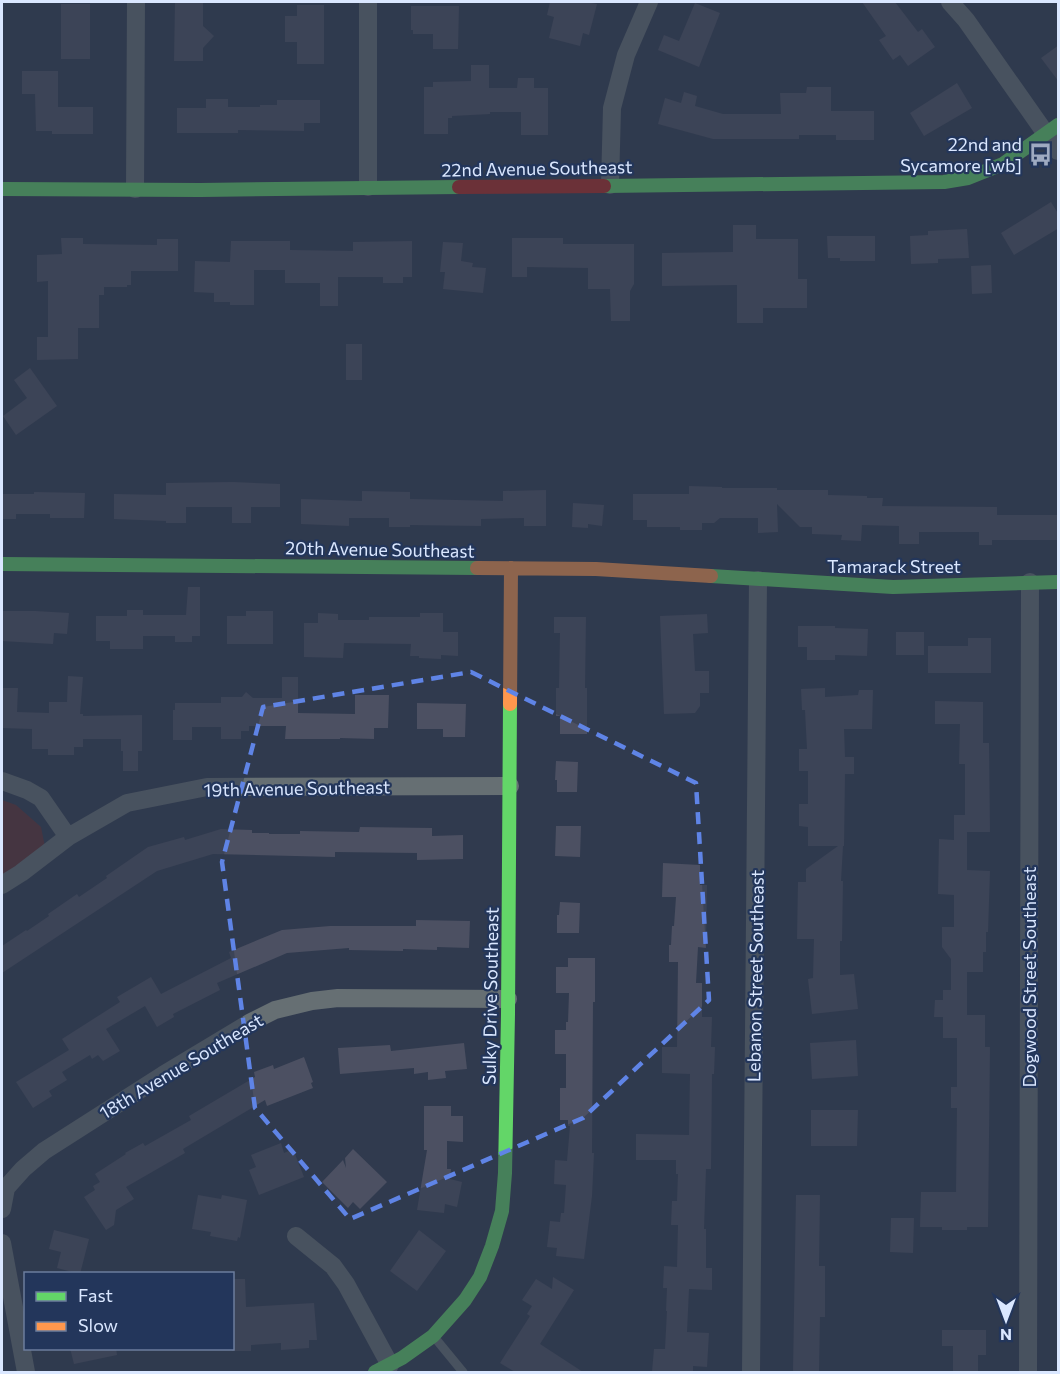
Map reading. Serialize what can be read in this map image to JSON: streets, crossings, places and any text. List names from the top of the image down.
{
  "streets": {
    "street": [
      "22nd Avenue Southeast",
      "20th Avenue Southeast",
      "Tamarack Street",
      "19th Avenue Southeast",
      "Lebanon Street Southeast",
      "Dogwood Street Southeast",
      "Sulky Drive Southeast",
      "18th Avenue Southeast"
    ]
  },
  "crossings": [
    ["20th Avenue Southeast", "Tamarack Street"],
    ["20th Avenue Southeast", "Lebanon Street Southeast"],
    ["20th Avenue Southeast", "Sulky Drive Southeast"],
    ["Tamarack Street", "Lebanon Street Southeast"],
    ["Tamarack Street", "Dogwood Street Southeast"],
    ["19th Avenue Southeast", "Sulky Drive Southeast"],
    ["Sulky Drive Southeast", "18th Avenue Southeast"]
  ],
  "places": {
    "bus stop": ["22nd and Sycamore [wb]"]
  },
  "legend": ["Fast", "Slow"],
  "north": "bottom"
}
